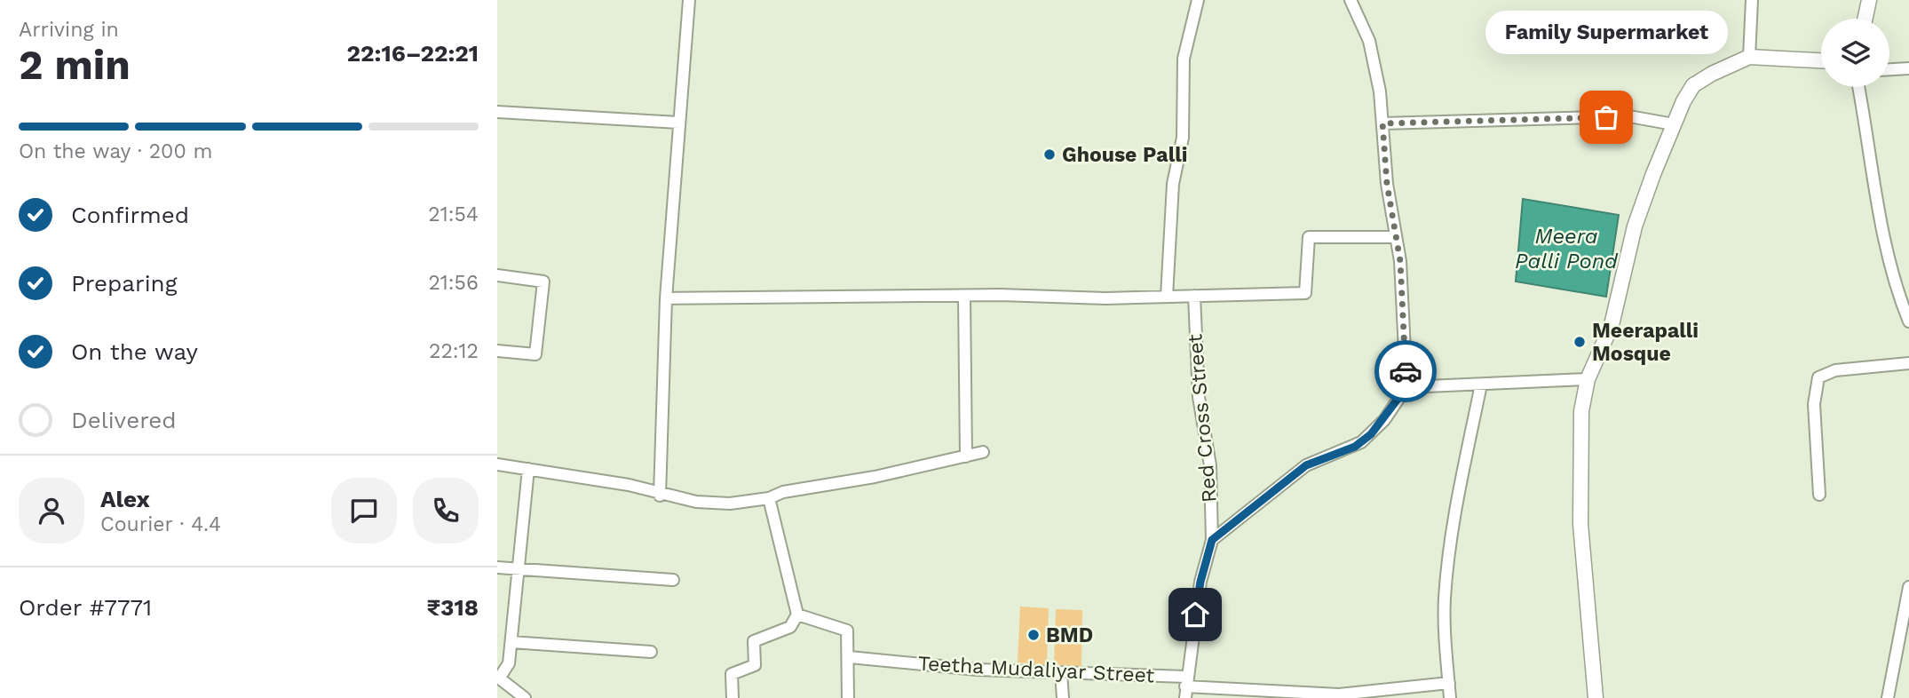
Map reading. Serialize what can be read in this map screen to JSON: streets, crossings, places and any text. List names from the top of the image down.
{
  "streets": {
    "street": ["Red Cross Street", "Teetha Mudaliyar Street"]
  },
  "crossings": [
    ["Red Cross Street", "Teetha Mudaliyar Street"]
  ],
  "water": ["Meera Palli Pond"],
  "places": [
    "Family Supermarket",
    "Ghouse Palli",
    "Meerapalli Mosque",
    "BMD"
  ],
  "page": {
    "heading": ["2 min", "Arriving in", "22:16–22:21"],
    "panel": [
      "Alex",
      "Courier · 4.4",
      "Order #7771",
      "₹318"
    ],
    "bubble": "Family Supermarket",
    "bar": "On the way · 200 m",
    "list": [
      ["Confirmed", "21:54"],
      ["Preparing", "21:56"],
      ["On the way", "22:12"],
      "Delivered"
    ]
  }
}
